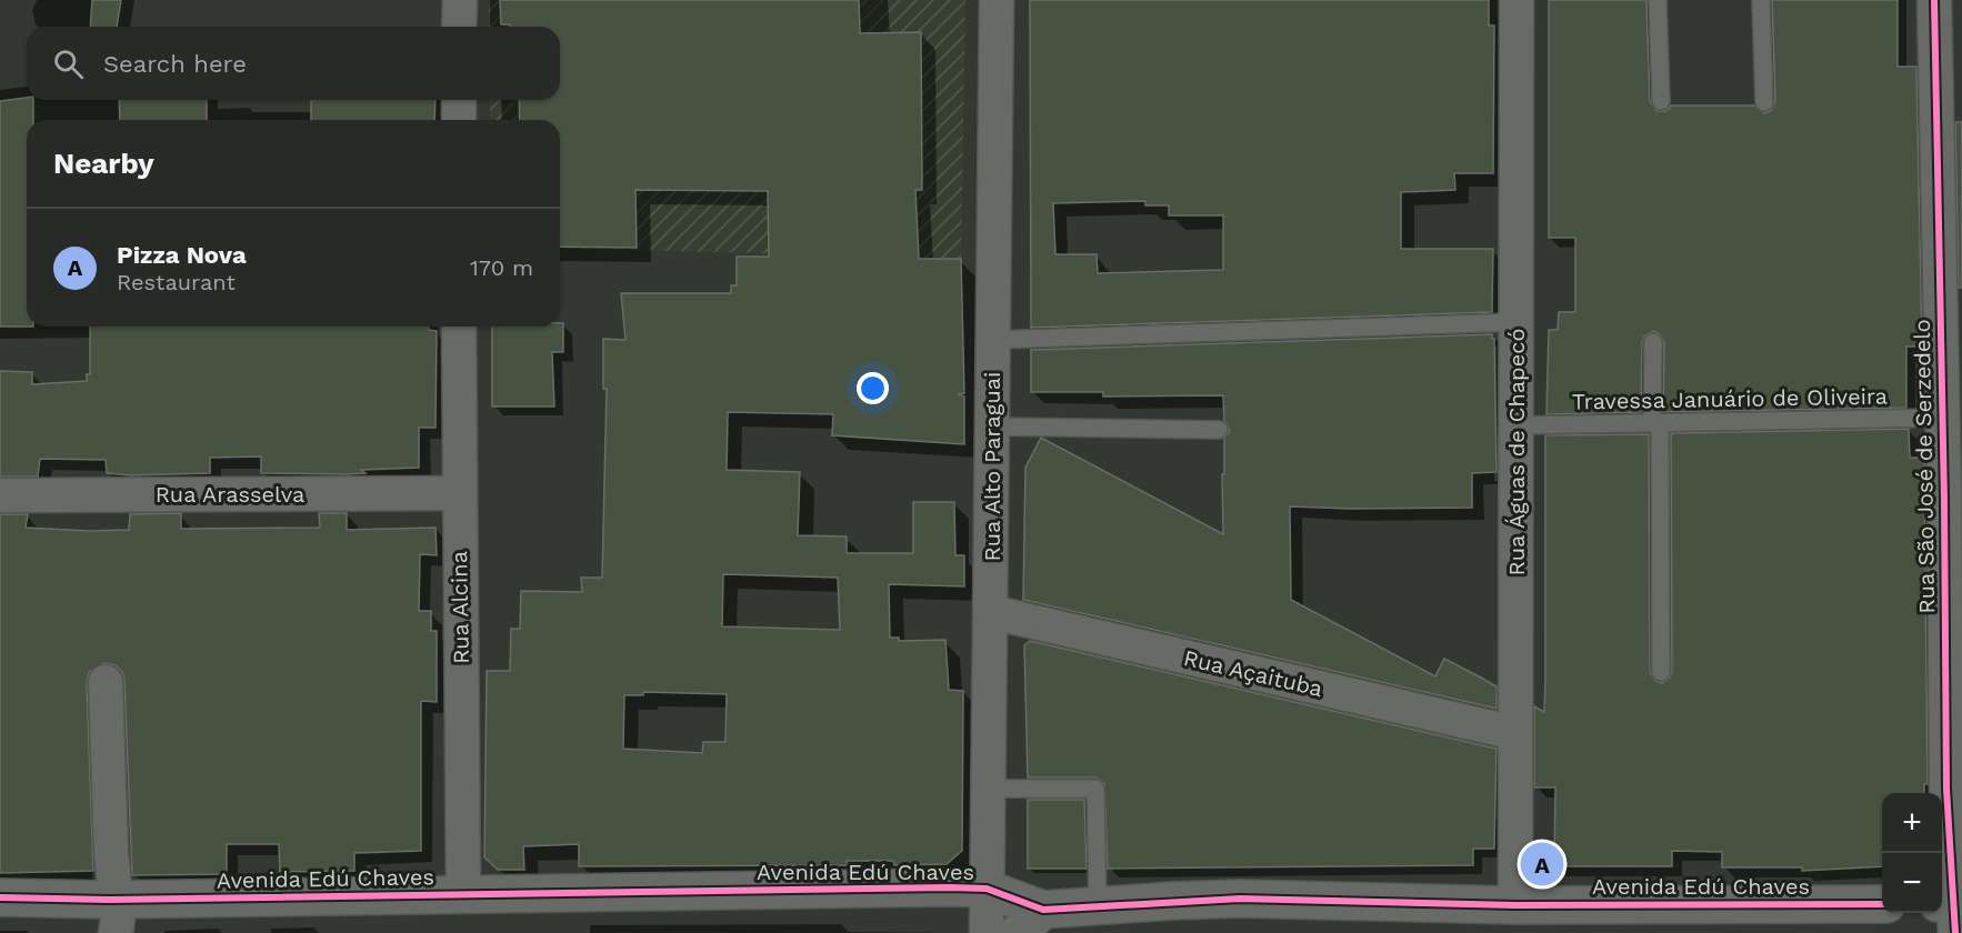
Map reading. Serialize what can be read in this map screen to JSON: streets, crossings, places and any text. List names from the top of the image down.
{
  "streets": {
    "street": [
      "Rua Águas de Chapecó",
      "Rua Alto Paraguai",
      "Rua São José de Serzedelo",
      "Rua Arasselva",
      "Rua Alcina",
      "Rua Açaituba",
      "Avenida Edú Chaves"
    ],
    "lane": ["Travessa Januário de Oliveira"]
  },
  "crossings": [
    ["Travessa Januário de Oliveira", "Rua Águas de Chapecó"],
    ["Travessa Januário de Oliveira", "Rua São José de Serzedelo"],
    ["Rua Águas de Chapecó", "Rua Açaituba"],
    ["Rua Águas de Chapecó", "Avenida Edú Chaves"],
    ["Rua Alto Paraguai", "Rua Açaituba"],
    ["Rua Alto Paraguai", "Avenida Edú Chaves"],
    ["Rua Arasselva", "Rua Alcina"],
    ["Rua Alcina", "Avenida Edú Chaves"]
  ],
  "page": {
    "search": "Search here",
    "heading": "Nearby",
    "list": [
      {
        "mark": "A",
        "name": "Pizza Nova",
        "note": "Restaurant",
        "value": "170 m"
      }
    ],
    "map_buttons": ["+", "−"],
    "pins": "A"
  }
}
